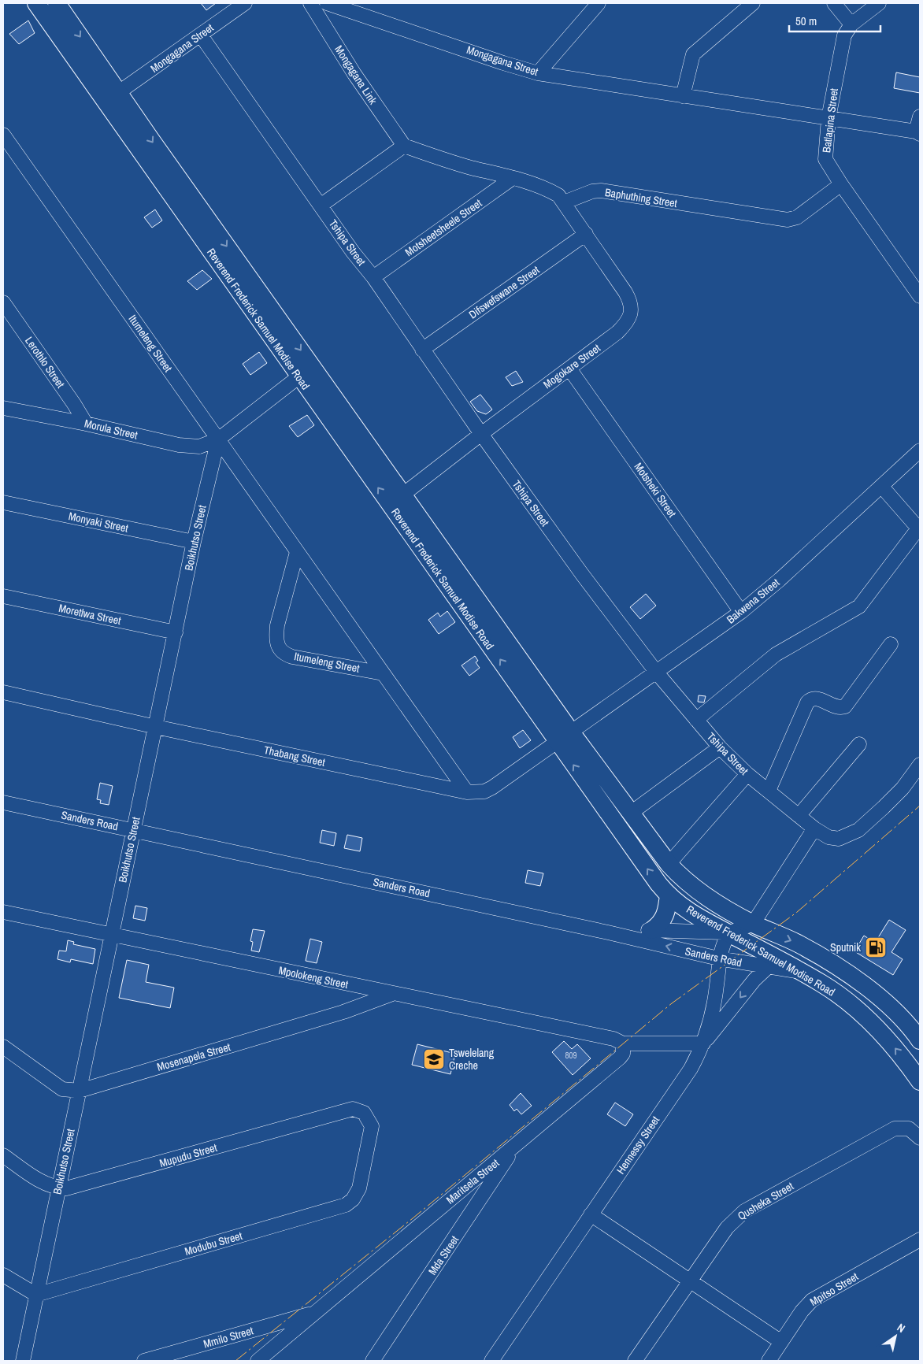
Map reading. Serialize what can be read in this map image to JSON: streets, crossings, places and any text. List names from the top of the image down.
{
  "streets": {
    "main road": ["Reverend Frederick Samuel Modise Road"],
    "street": [
      "Mongagana Street",
      "Mongagana Link",
      "Batlapina Street",
      "Baphuthing Street",
      "Motsheetsheele Street",
      "Tshipa Street",
      "Difswefswane Street",
      "Itumeleng Street",
      "Lerothlo Street",
      "Mogokare Street",
      "Morula Street",
      "Motsheki Street",
      "Monyaki Street",
      "Boikhutso Street",
      "Bakwena Street",
      "Moretlwa Street",
      "Thabang Street",
      "Sanders Road",
      "Mpolokeng Street",
      "Mosenapela Street",
      "Hennessy Street",
      "Mupudu Street",
      "Maritsela Street",
      "Qusheka Street",
      "Modubu Street",
      "Mda Street",
      "Mpitso Street",
      "Mmilo Street"
    ]
  },
  "crossings": [
    ["Mongagana Street", "Batlapina Street"],
    ["Mongagana Street", "Tshipa Street"],
    ["Mongagana Street", "Reverend Frederick Samuel Modise Road"],
    ["Batlapina Street", "Baphuthing Street"],
    ["Baphuthing Street", "Mogokare Street"],
    ["Motsheetsheele Street", "Tshipa Street"],
    ["Tshipa Street", "Difswefswane Street"],
    ["Tshipa Street", "Mogokare Street"],
    ["Tshipa Street", "Bakwena Street"],
    ["Difswefswane Street", "Mogokare Street"],
    ["Reverend Frederick Samuel Modise Road", "Mogokare Street"],
    ["Reverend Frederick Samuel Modise Road", "Bakwena Street"],
    ["Reverend Frederick Samuel Modise Road", "Thabang Street"],
    ["Reverend Frederick Samuel Modise Road", "Sanders Road"],
    ["Reverend Frederick Samuel Modise Road", "Hennessy Street"],
    ["Itumeleng Street", "Morula Street"],
    ["Itumeleng Street", "Boikhutso Street"],
    ["Itumeleng Street", "Thabang Street"],
    ["Lerothlo Street", "Morula Street"],
    ["Mogokare Street", "Motsheki Street"],
    ["Morula Street", "Boikhutso Street"],
    ["Motsheki Street", "Bakwena Street"],
    ["Monyaki Street", "Boikhutso Street"],
    ["Boikhutso Street", "Moretlwa Street"],
    ["Boikhutso Street", "Thabang Street"],
    ["Boikhutso Street", "Sanders Road"],
    ["Boikhutso Street", "Mpolokeng Street"],
    ["Boikhutso Street", "Mosenapela Street"],
    ["Boikhutso Street", "Mupudu Street"],
    ["Boikhutso Street", "Modubu Street"],
    ["Bakwena Street", "Thabang Street"],
    ["Sanders Road", "Hennessy Street"],
    ["Mpolokeng Street", "Mosenapela Street"],
    ["Mpolokeng Street", "Maritsela Street"],
    ["Mupudu Street", "Modubu Street"],
    ["Maritsela Street", "Mda Street"],
    ["Maritsela Street", "Mmilo Street"]
  ],
  "places": {
    "fuel station": ["Sputnik"],
    "school or university": ["Tswelelang Creche"]
  },
  "house_numbers": ["809"],
  "scale_bar": "50 m",
  "north": "top right"
}
